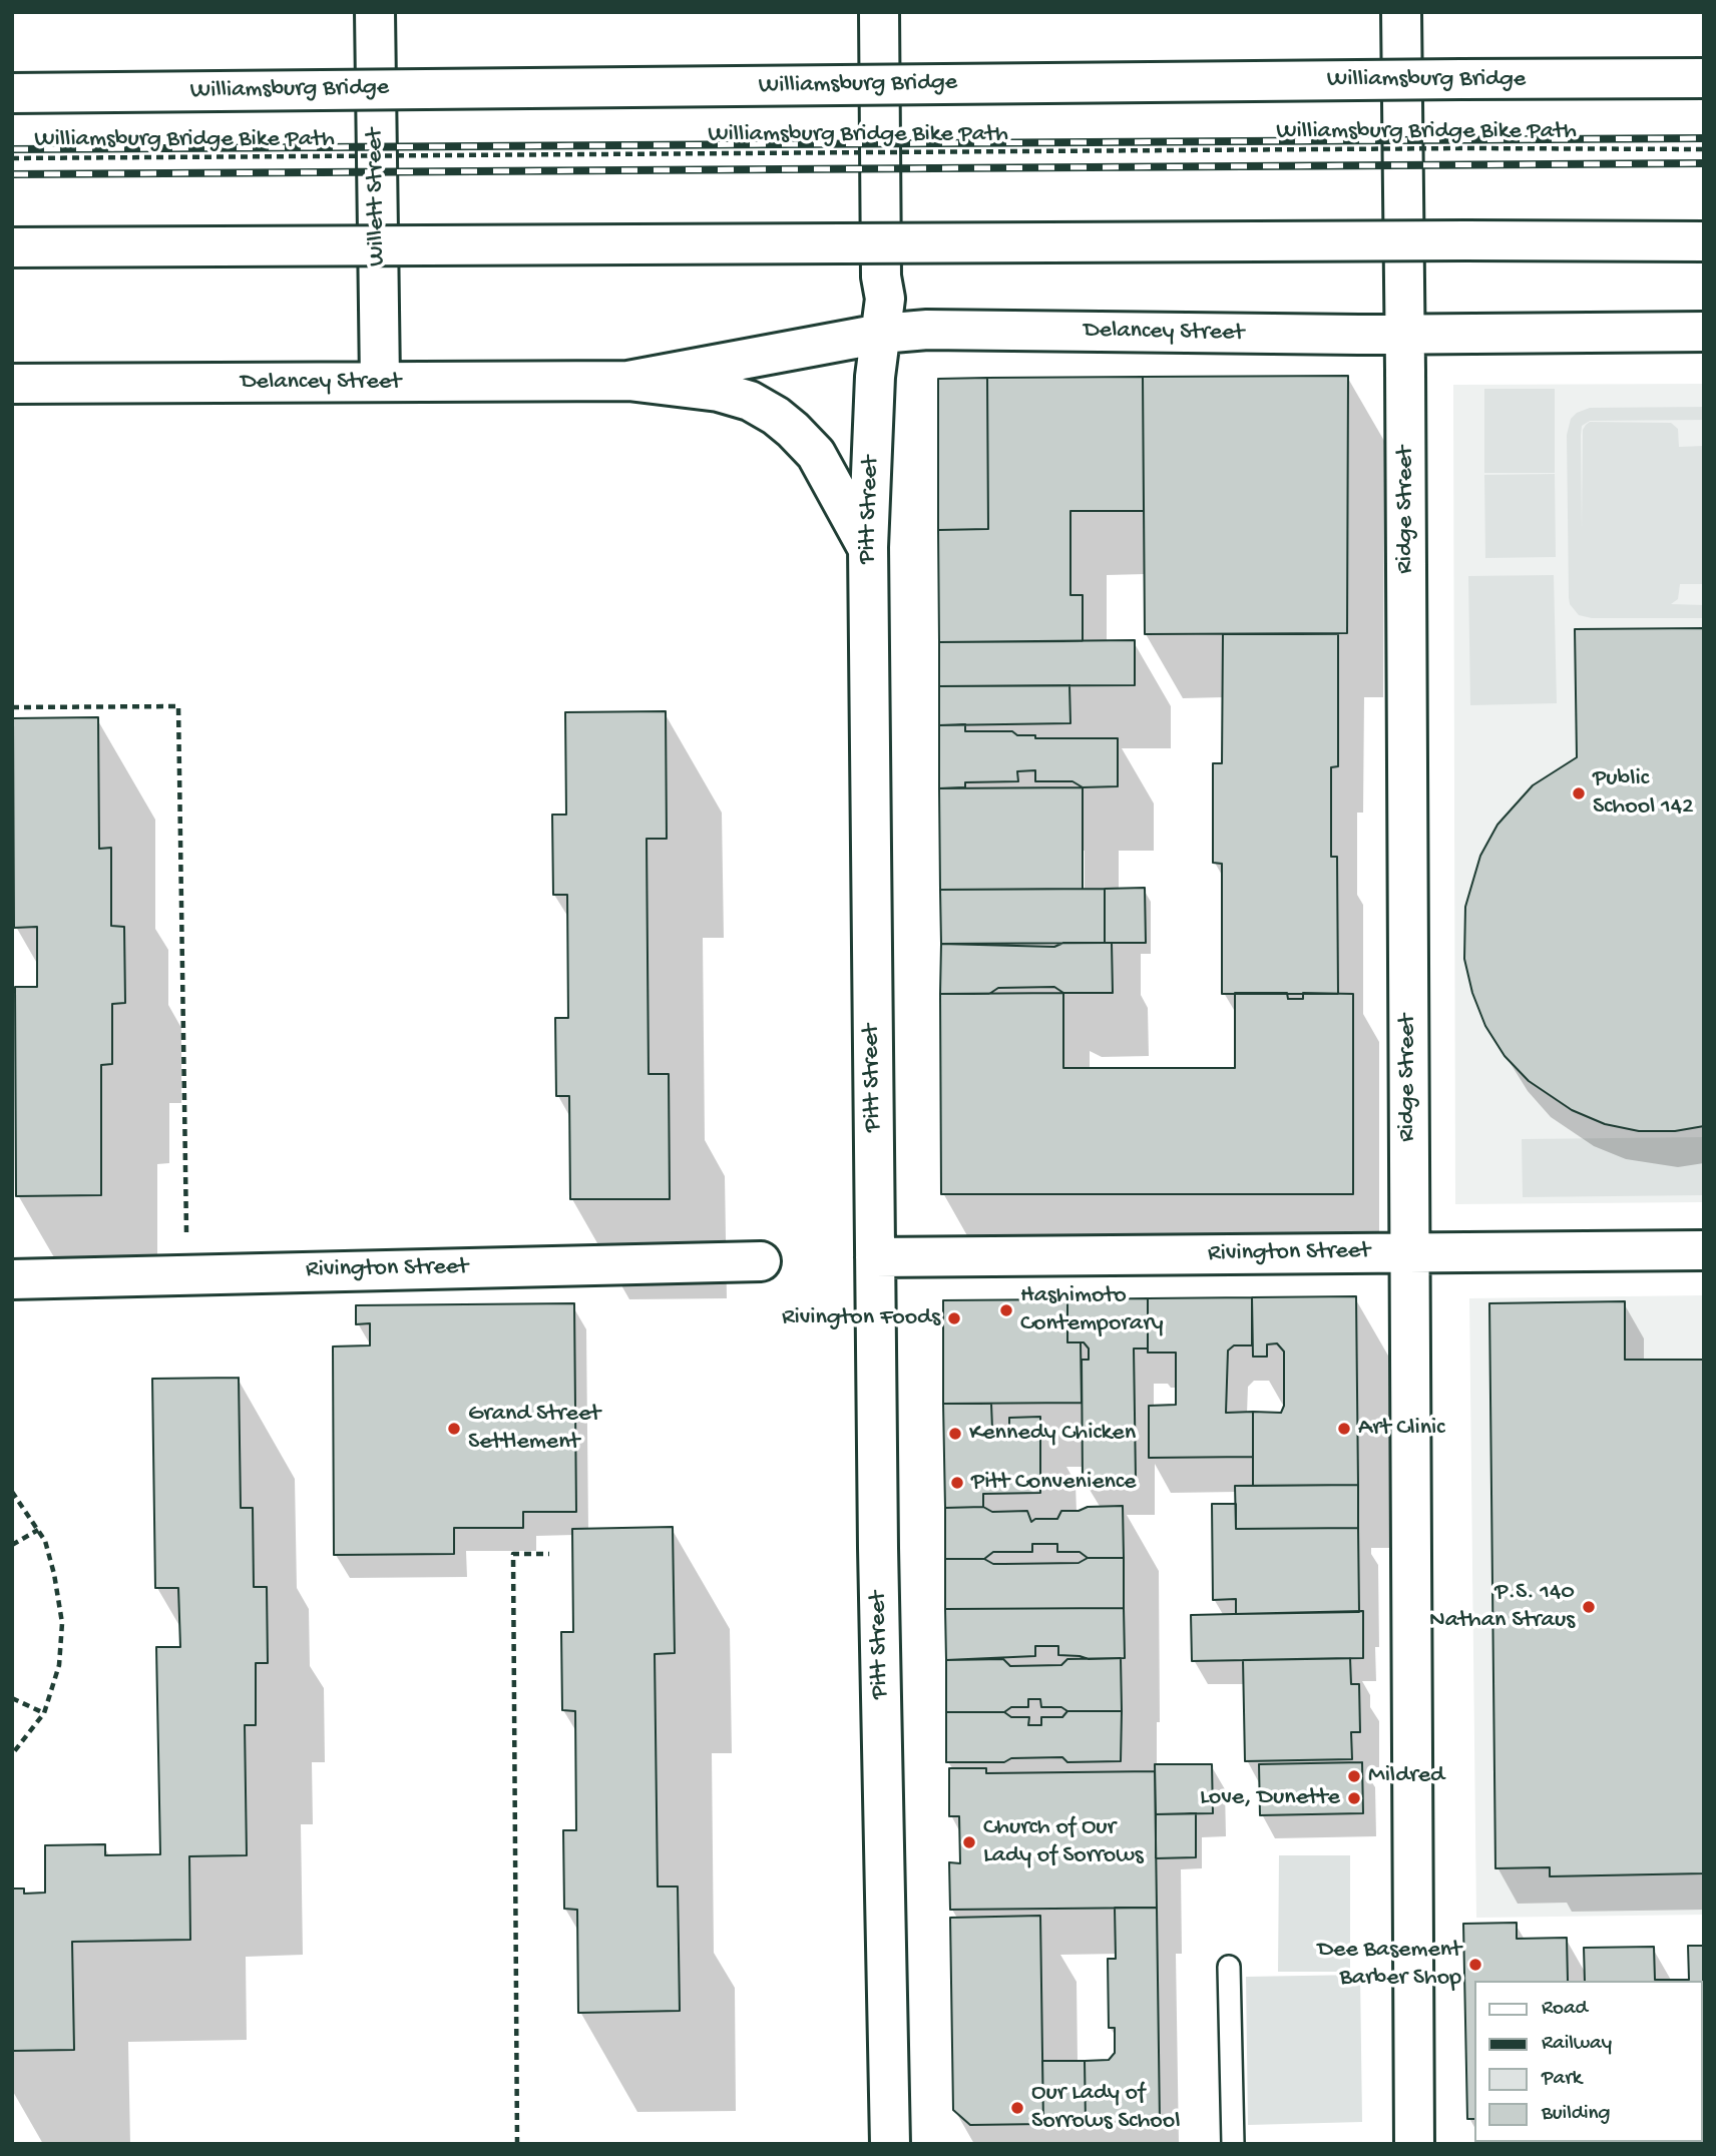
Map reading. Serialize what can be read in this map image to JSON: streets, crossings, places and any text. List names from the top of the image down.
{
  "streets": {
    "main road": [
      "Williamsburg Bridge",
      "Willett Street",
      "Delancey Street",
      "Pitt Street",
      "Ridge Street",
      "Rivington Street"
    ],
    "path": ["Williamsburg Bridge Bike Path"]
  },
  "crossings": [
    ["Willett Street", "Delancey Street"],
    ["Delancey Street", "Pitt Street"],
    ["Delancey Street", "Ridge Street"],
    ["Pitt Street", "Rivington Street"],
    ["Ridge Street", "Rivington Street"]
  ],
  "places": [
    "Public School 142",
    "Hashimoto Contemporary",
    "Rivington Foods",
    "Grand Street Settlement",
    "Art Clinic",
    "Kennedy Chicken",
    "Pitt Convenience",
    "P.S. 140 Nathan Straus",
    "Mildred",
    "Love, Dunette",
    "Church of Our Lady of Sorrows",
    "Dee Basement Barber Shop",
    "Our Lady of Sorrows School"
  ],
  "legend": [
    "Road",
    "Railway",
    "Park",
    "Building"
  ]
}
